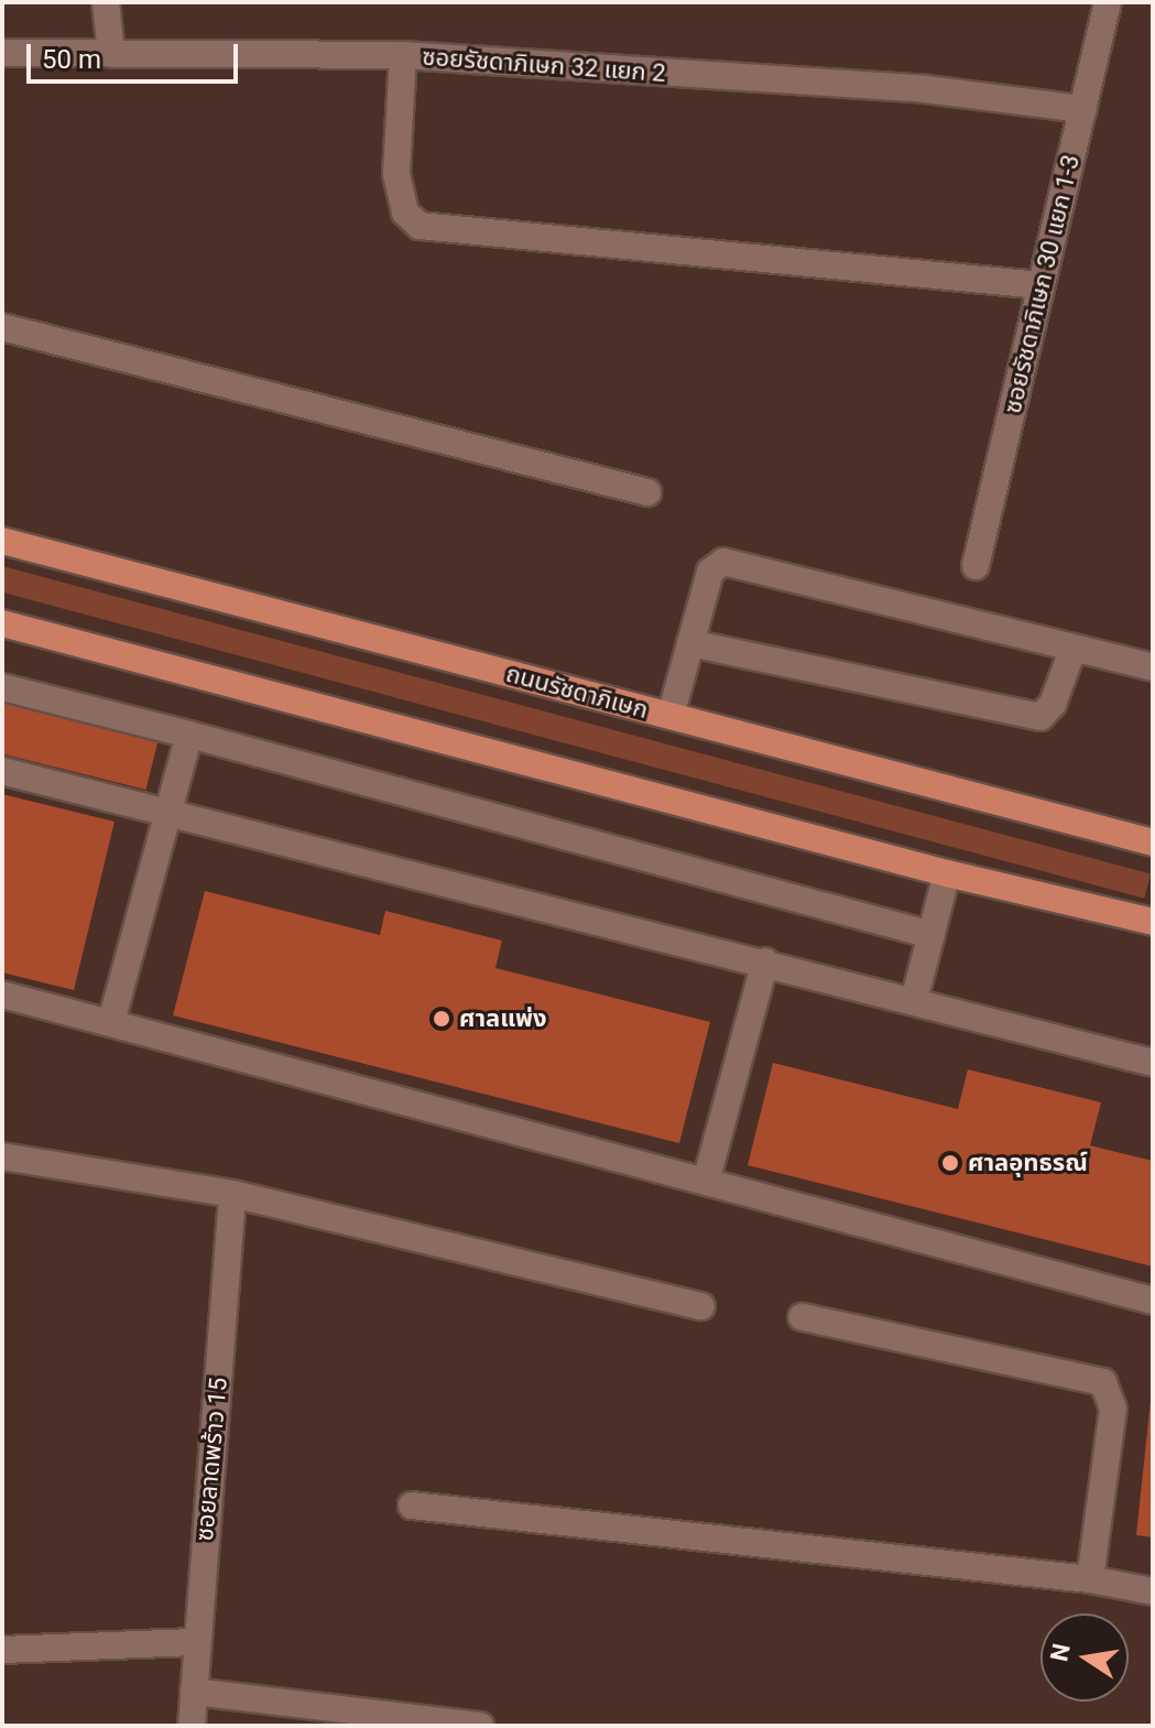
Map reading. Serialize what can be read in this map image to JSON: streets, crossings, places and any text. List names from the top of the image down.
{
  "streets": {
    "main road": ["ถนนรัชดาภิเษก"],
    "street": ["ซอยรัชดาภิเษก 32 แยก 2", "ซอยรัชดาภิเษก 30 แยก 1-3", "ซอยลาดพร้าว 15"]
  },
  "crossings": [
    ["ซอยรัชดาภิเษก 32 แยก 2", "ซอยรัชดาภิเษก 30 แยก 1-3"]
  ],
  "places": ["ศาลแพ่ง", "ศาลอุทธรณ์"],
  "scale_bar": "50 m",
  "north": "left"
}
